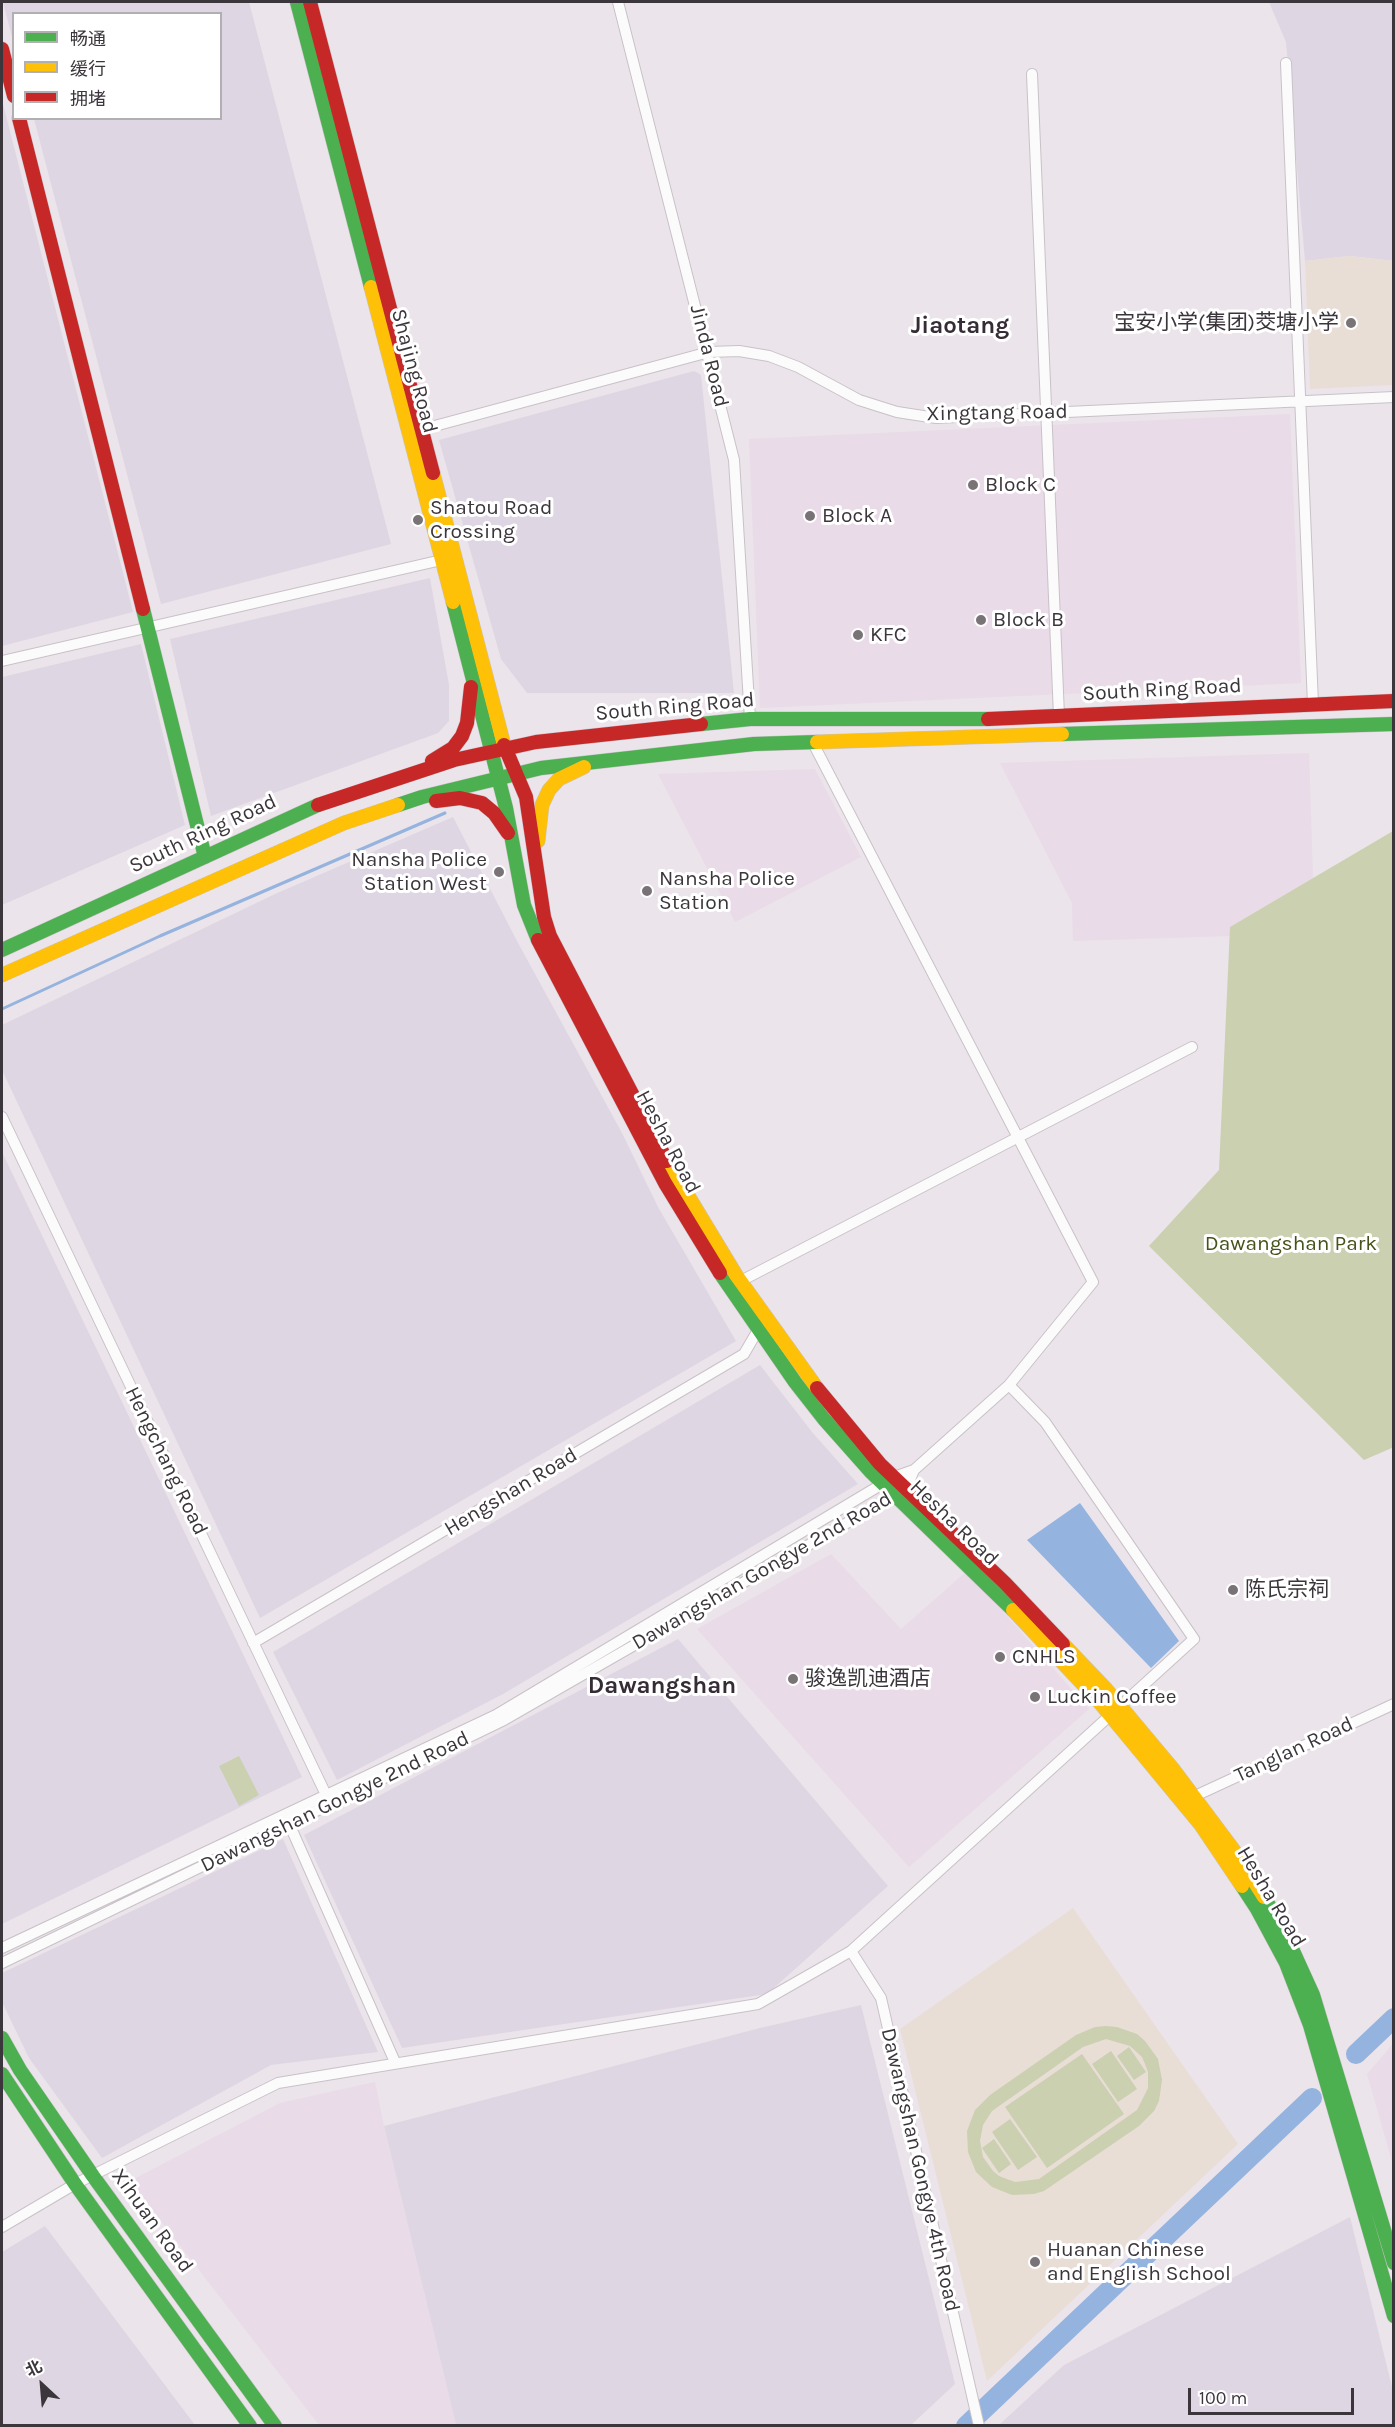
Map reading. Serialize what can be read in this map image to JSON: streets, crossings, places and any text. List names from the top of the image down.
{
  "streets": {
    "main road": [
      "Shajing Road",
      "South Ring Road",
      "Hesha Road",
      "Xihuan Road"
    ],
    "street": [
      "Jinda Road",
      "Xingtang Road",
      "Hengchang Road",
      "Hengshan Road",
      "Dawangshan Gongye 2nd Road",
      "Tanglan Road",
      "Dawangshan Gongye 4th Road"
    ]
  },
  "crossings": [
    ["Jinda Road", "Xingtang Road"],
    ["Jinda Road", "South Ring Road"],
    ["Shajing Road", "Xingtang Road"],
    ["Shajing Road", "South Ring Road"],
    ["Shajing Road", "Hesha Road"],
    ["South Ring Road", "Hesha Road"],
    ["Hesha Road", "Hengshan Road"],
    ["Hesha Road", "Dawangshan Gongye 2nd Road"],
    ["Hesha Road", "Tanglan Road"],
    ["Hengchang Road", "Hengshan Road"],
    ["Hengchang Road", "Dawangshan Gongye 2nd Road"]
  ],
  "districts": ["Jiaotang", "Dawangshan"],
  "parks": ["Dawangshan Park"],
  "places": [
    "宝安小学(集团)茭塘小学",
    "Block C",
    "Block A",
    "Shatou Road Crossing",
    "Block B",
    "KFC",
    "Nansha Police Station West",
    "Nansha Police Station",
    "陈氏宗祠",
    "CNHLS",
    "骏逸凯迪酒店",
    "Luckin Coffee",
    "Huanan Chinese and English School"
  ],
  "legend": ["畅通", "缓行", "拥堵"],
  "scale_bar": "100 m",
  "north": "top left"
}
